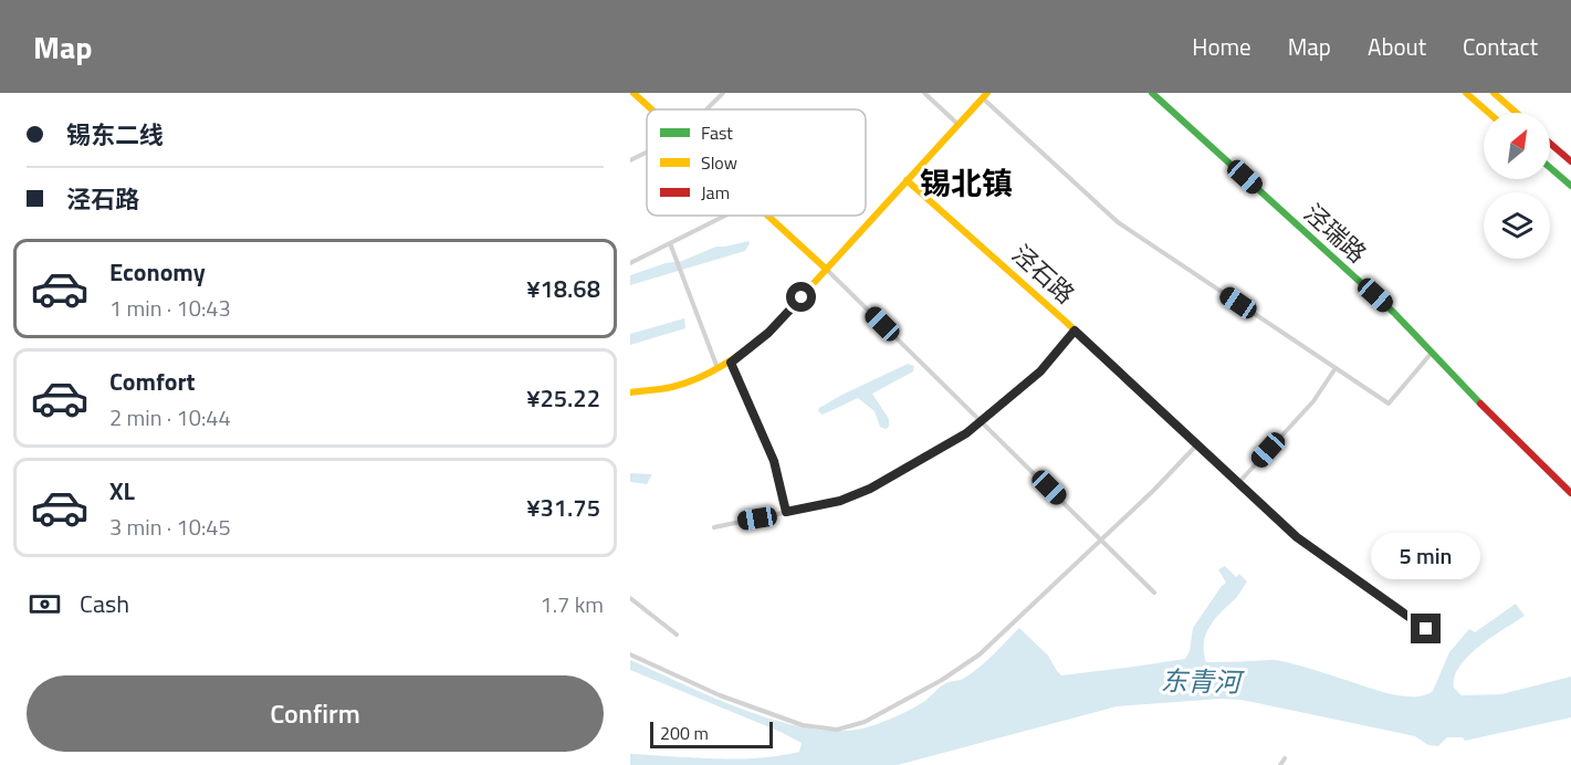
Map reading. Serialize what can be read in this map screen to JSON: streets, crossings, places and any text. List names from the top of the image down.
{
  "streets": {
    "street": ["泾瑞路", "泾石路"]
  },
  "districts": ["锡北镇"],
  "water": ["东青河"],
  "legend": ["Fast", "Slow", "Jam"],
  "scale_bar": "200 m",
  "north": "top right",
  "page": {
    "header": "Map",
    "nav": [
      "Home",
      "Map",
      "About",
      "Contact"
    ],
    "banner": ["锡东二线", "泾石路"],
    "list": [
      {
        "name": "Economy",
        "note": "1 min · 10:43",
        "value": "¥18.68"
      },
      {
        "name": "Comfort",
        "note": "2 min · 10:44",
        "value": "¥25.22"
      },
      {
        "name": "XL",
        "note": "3 min · 10:45",
        "value": "¥31.75"
      }
    ],
    "bubble": "5 min",
    "pay": ["Cash", "1.7 km"],
    "buttons": "Confirm",
    "scale": "200 m"
  }
}
